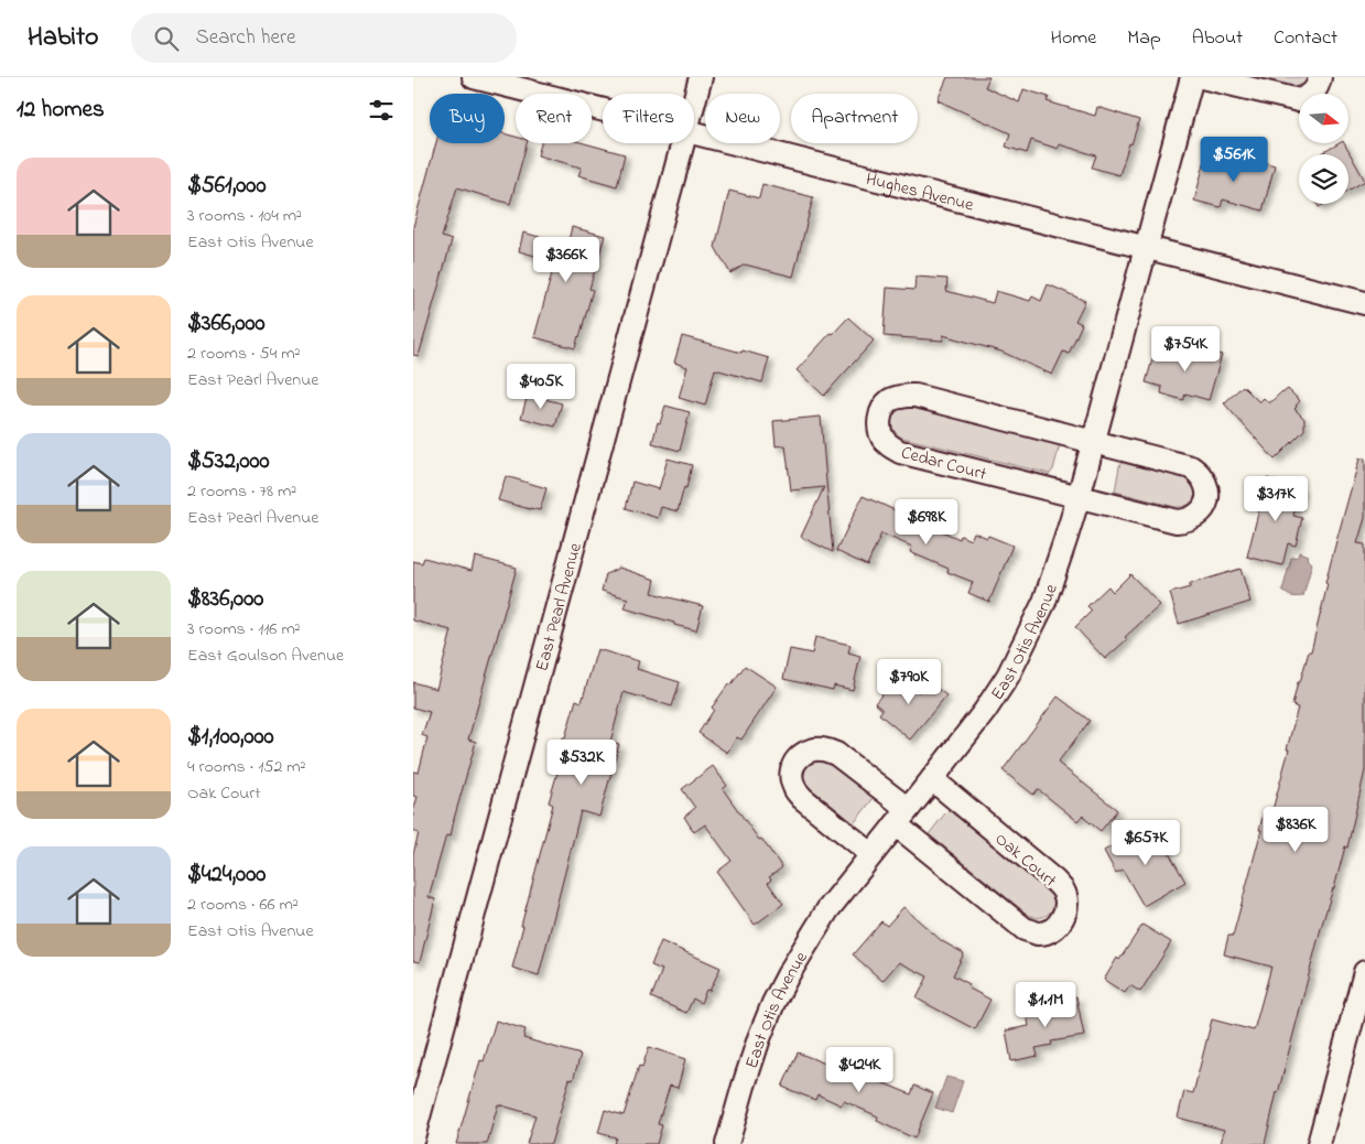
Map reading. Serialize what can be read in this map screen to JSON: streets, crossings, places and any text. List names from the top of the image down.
{
  "streets": {
    "street": [
      "Hughes Avenue",
      "Cedar Court",
      "East Pearl Avenue",
      "East Otis Avenue",
      "Oak Court"
    ]
  },
  "crossings": [
    ["Hughes Avenue", "East Otis Avenue"],
    ["Cedar Court", "East Otis Avenue"],
    ["East Otis Avenue", "Oak Court"]
  ],
  "north": "right",
  "page": {
    "header": "Habito",
    "search": "Search here",
    "nav": [
      "Home",
      "Map",
      "About",
      "Contact"
    ],
    "heading": "12 homes",
    "chip": [
      "Buy",
      "Rent",
      "Filters",
      "New",
      "Apartment"
    ],
    "price": [
      "$561K",
      "$366K",
      "$754K",
      "$405K",
      "$317K",
      "$698K",
      "$790K",
      "$532K",
      "$836K",
      "$657K",
      "$1.1M",
      "$424K"
    ],
    "list": [
      {
        "name": "$561,000",
        "note": "3 rooms · 104 m² · East Otis Avenue"
      },
      {
        "name": "$366,000",
        "note": "2 rooms · 54 m² · East Pearl Avenue"
      },
      {
        "name": "$532,000",
        "note": "2 rooms · 78 m² · East Pearl Avenue"
      },
      {
        "name": "$836,000",
        "note": "3 rooms · 116 m² · East Goulson Avenue"
      },
      {
        "name": "$1,100,000",
        "note": "4 rooms · 152 m² · Oak Court"
      },
      {
        "name": "$424,000",
        "note": "2 rooms · 66 m² · East Otis Avenue"
      }
    ]
  }
}
